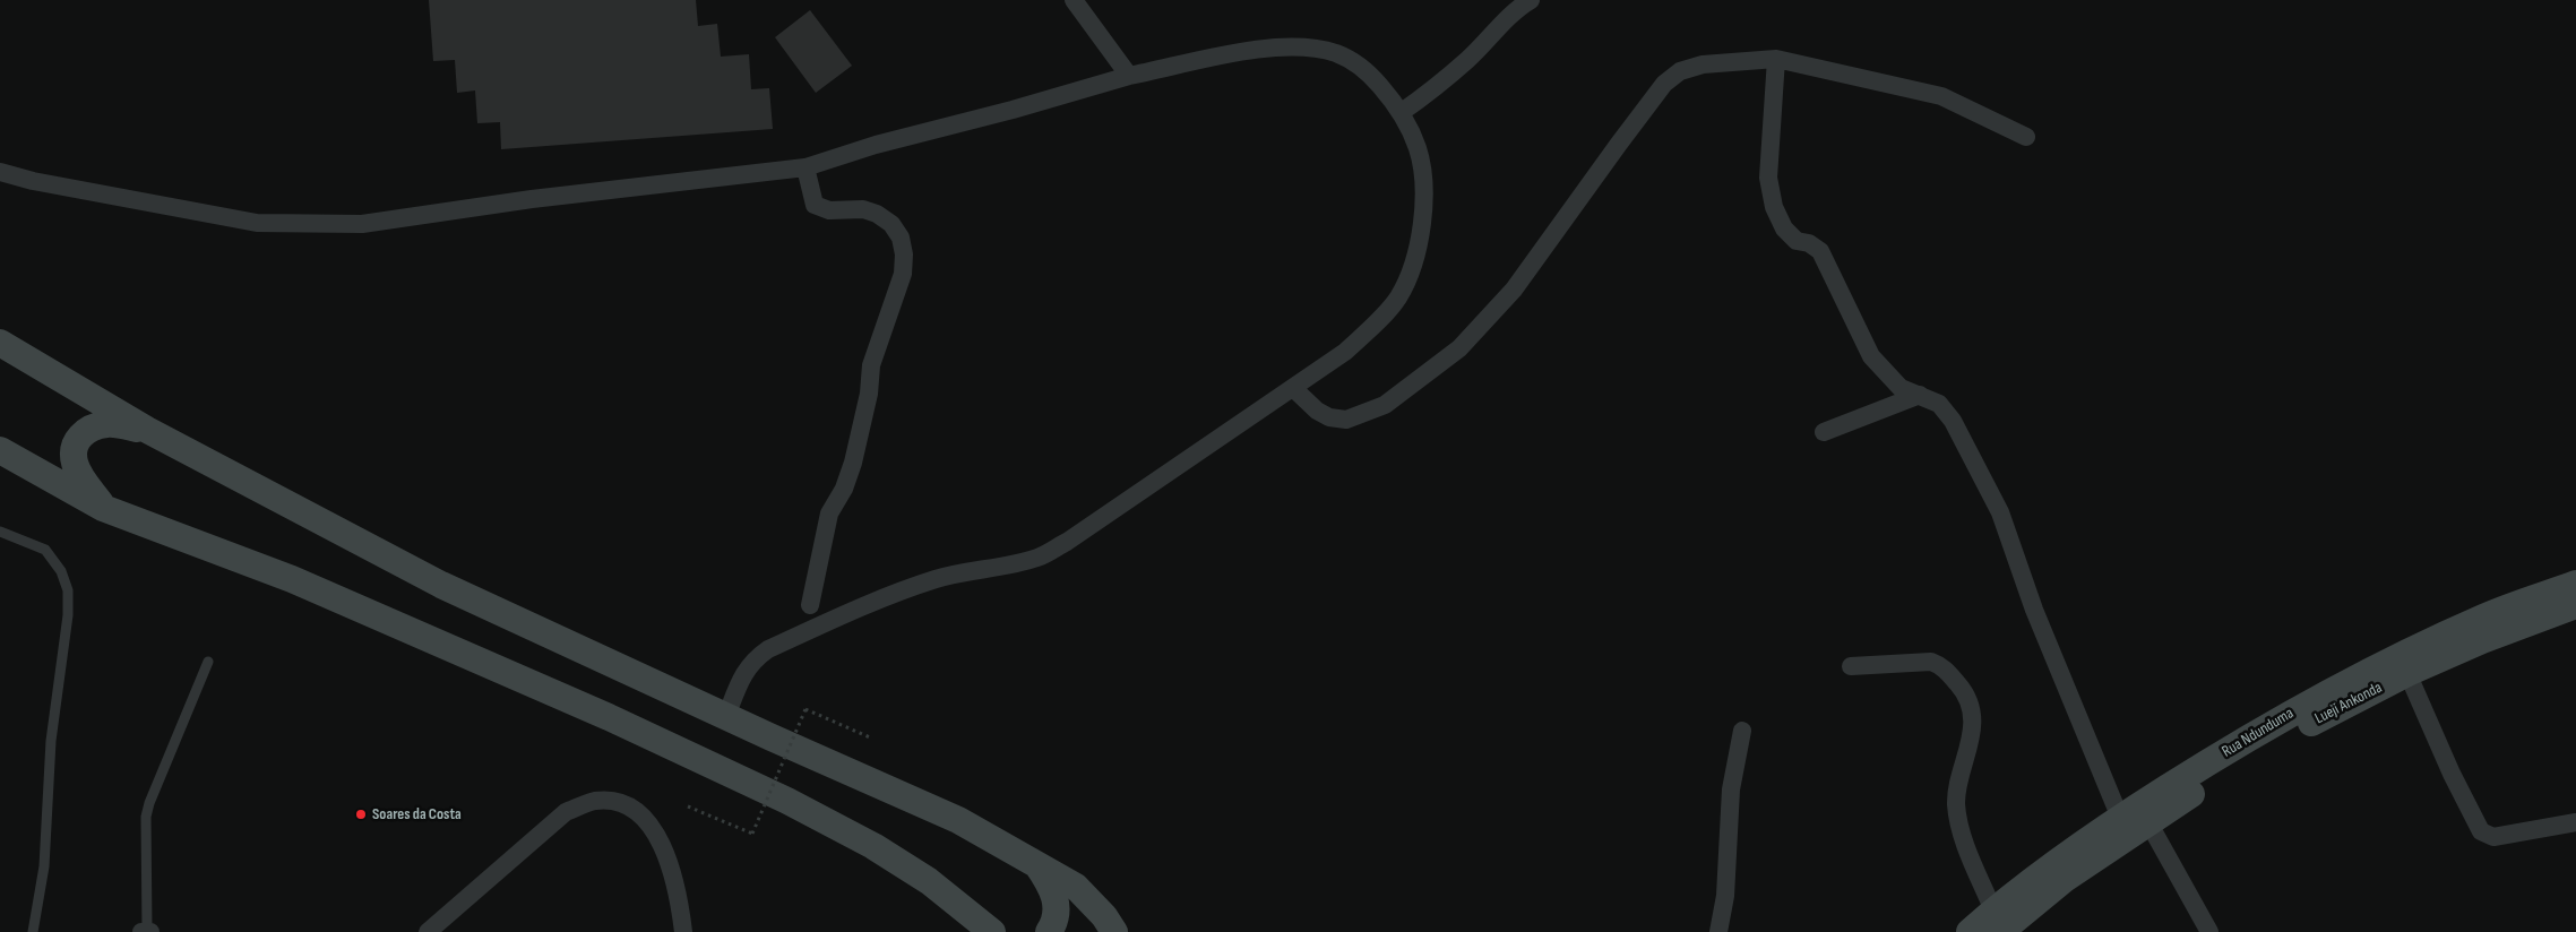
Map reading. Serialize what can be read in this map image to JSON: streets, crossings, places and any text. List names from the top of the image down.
{
  "streets": {
    "main road": ["Lueji Ankonda", "Rua Ndunduma"]
  },
  "crossings": [
    ["Lueji Ankonda", "Rua Ndunduma"]
  ],
  "places": ["Soares da Costa"]
}
